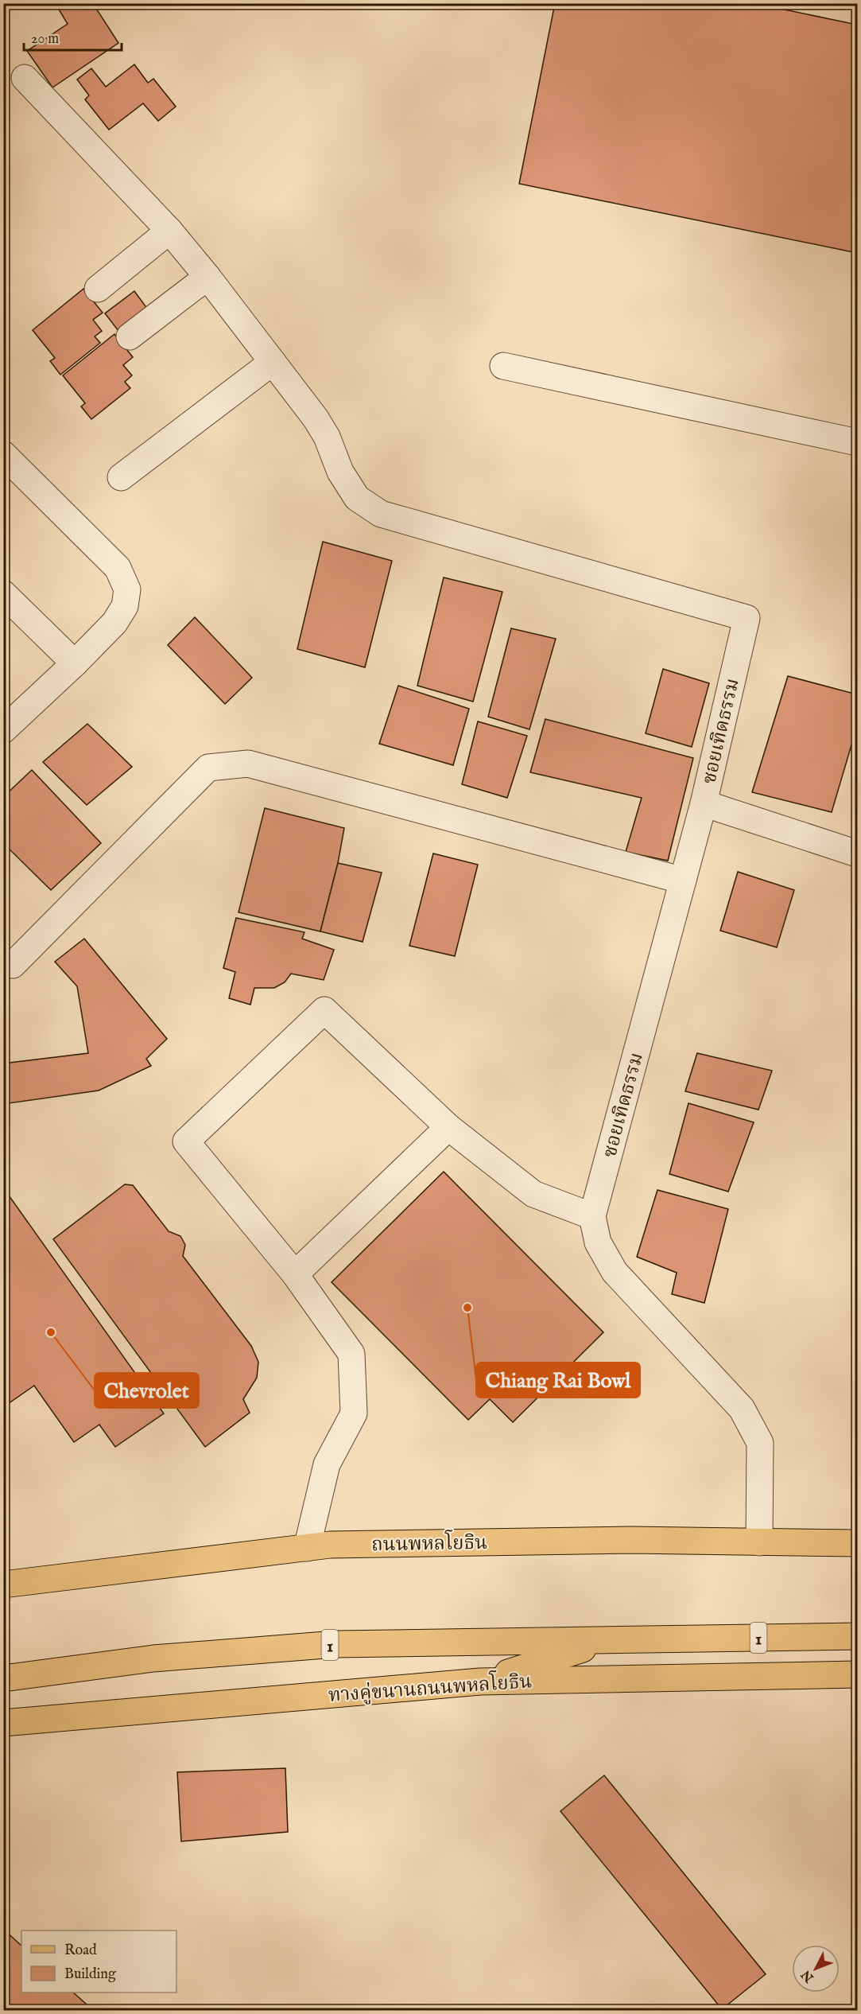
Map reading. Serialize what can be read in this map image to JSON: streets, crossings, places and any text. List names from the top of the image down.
{
  "streets": {
    "main road": ["ถนนพหลโยธิน", "1", "ทางคู่ขนานถนนพหลโยธิน"],
    "street": ["ซอยเทิดธรรม"]
  },
  "crossings": [
    ["ซอยเทิดธรรม", "ถนนพหลโยธิน"]
  ],
  "places": ["Chiang Rai Bowl", "Chevrolet"],
  "legend": ["Road", "Building"],
  "scale_bar": "20 m",
  "north": "bottom left"
}
